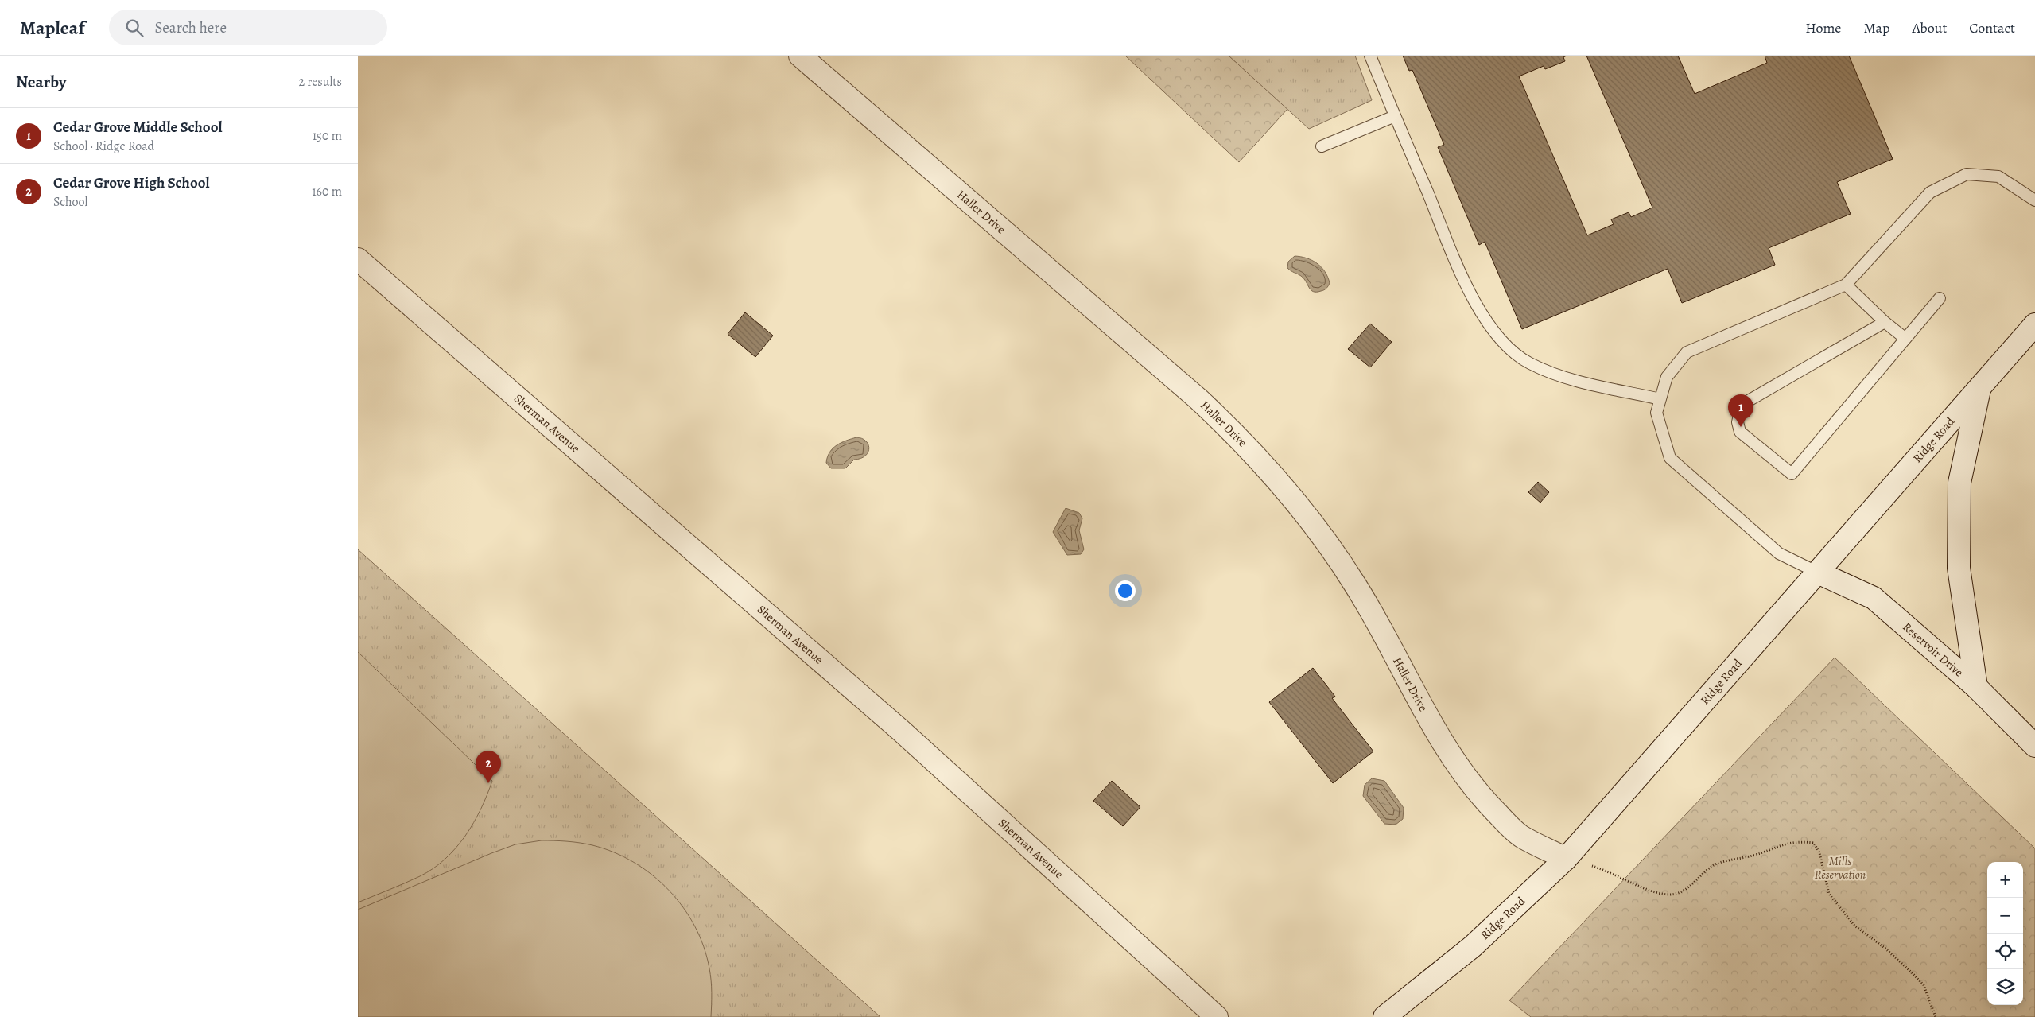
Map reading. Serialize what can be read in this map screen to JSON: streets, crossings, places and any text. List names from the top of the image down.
{
  "streets": {
    "street": [
      "Haller Drive",
      "Sherman Avenue",
      "Ridge Road",
      "Reservoir Drive"
    ]
  },
  "crossings": [
    ["Haller Drive", "Ridge Road"],
    ["Ridge Road", "Reservoir Drive"]
  ],
  "parks": ["Mills Reservation"],
  "page": {
    "header": "Mapleaf",
    "search": "Search here",
    "nav": [
      "Home",
      "Map",
      "About",
      "Contact"
    ],
    "heading": ["Nearby", "2 results"],
    "list": [
      {
        "mark": "1",
        "name": "Cedar Grove Middle School",
        "note": "School · Ridge Road",
        "value": "150 m"
      },
      {
        "mark": "2",
        "name": "Cedar Grove High School",
        "note": "School",
        "value": "160 m"
      }
    ],
    "pins": ["1", "2"],
    "map_buttons": ["+", "−"]
  }
}
